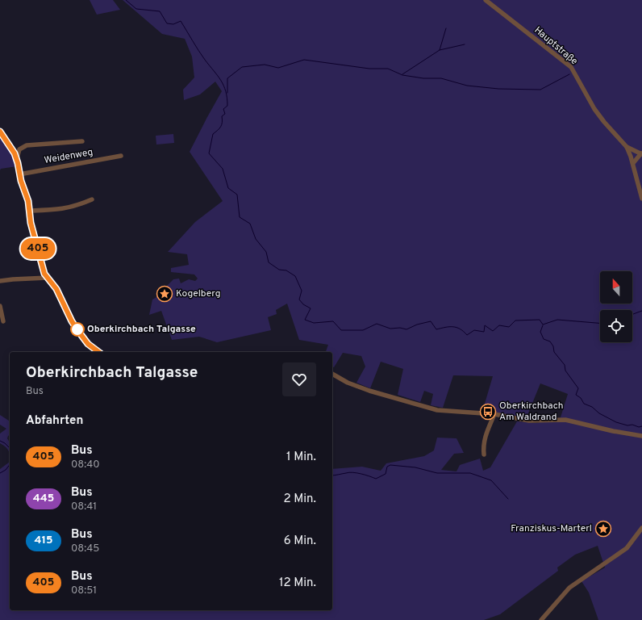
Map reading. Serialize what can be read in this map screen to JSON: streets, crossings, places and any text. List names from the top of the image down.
{
  "streets": {
    "street": ["Hauptstraße", "Weidenweg"]
  },
  "places": {
    "place": ["Kogelberg", "Franziskus-Marterl"],
    "other": ["Oberkirchbach Talgasse"],
    "bus stop": ["Oberkirchbach Am Waldrand"]
  },
  "lines": ["bus line 405"],
  "north": "top",
  "page": {
    "on_map": "405",
    "heading": [
      ["Oberkirchbach Talgasse", "Bus"],
      "Abfahrten"
    ],
    "list": [
      {
        "mark": "405",
        "name": "Bus",
        "note": "08:40",
        "value": "1 Min."
      },
      {
        "mark": "445",
        "name": "Bus",
        "note": "08:41",
        "value": "2 Min."
      },
      {
        "mark": "415",
        "name": "Bus",
        "note": "08:45",
        "value": "6 Min."
      },
      {
        "mark": "405",
        "name": "Bus",
        "note": "08:51",
        "value": "12 Min."
      }
    ]
  }
}
